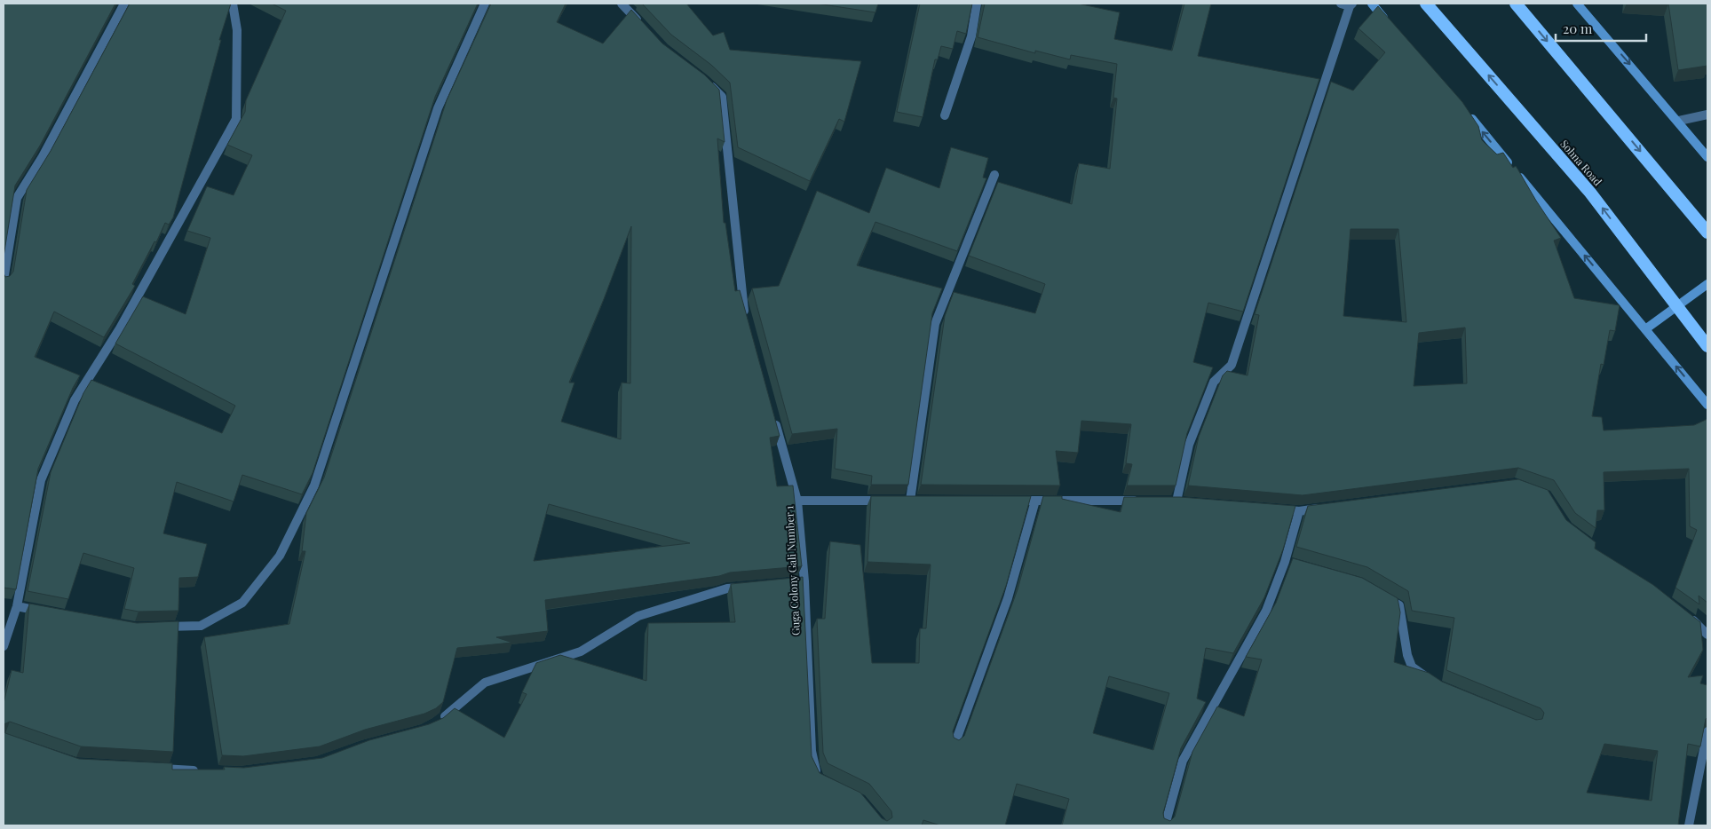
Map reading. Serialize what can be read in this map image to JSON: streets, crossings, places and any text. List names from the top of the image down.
{
  "streets": {
    "highway": ["Sohna Road"],
    "street": ["Guga Colony Gali Number 1"]
  },
  "scale_bar": "20 m"
}
